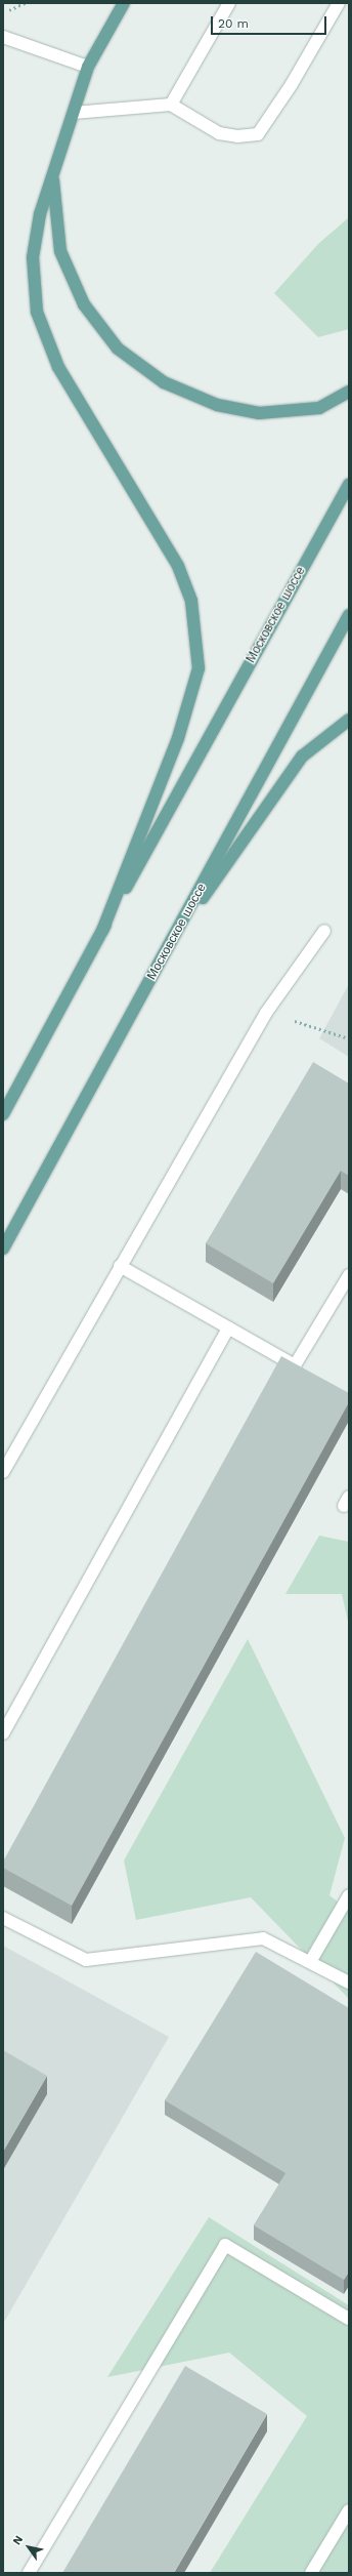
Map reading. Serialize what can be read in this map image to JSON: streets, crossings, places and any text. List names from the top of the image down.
{
  "streets": {
    "main road": ["Московское шоссе"]
  },
  "scale_bar": "20 m",
  "north": "top left"
}
